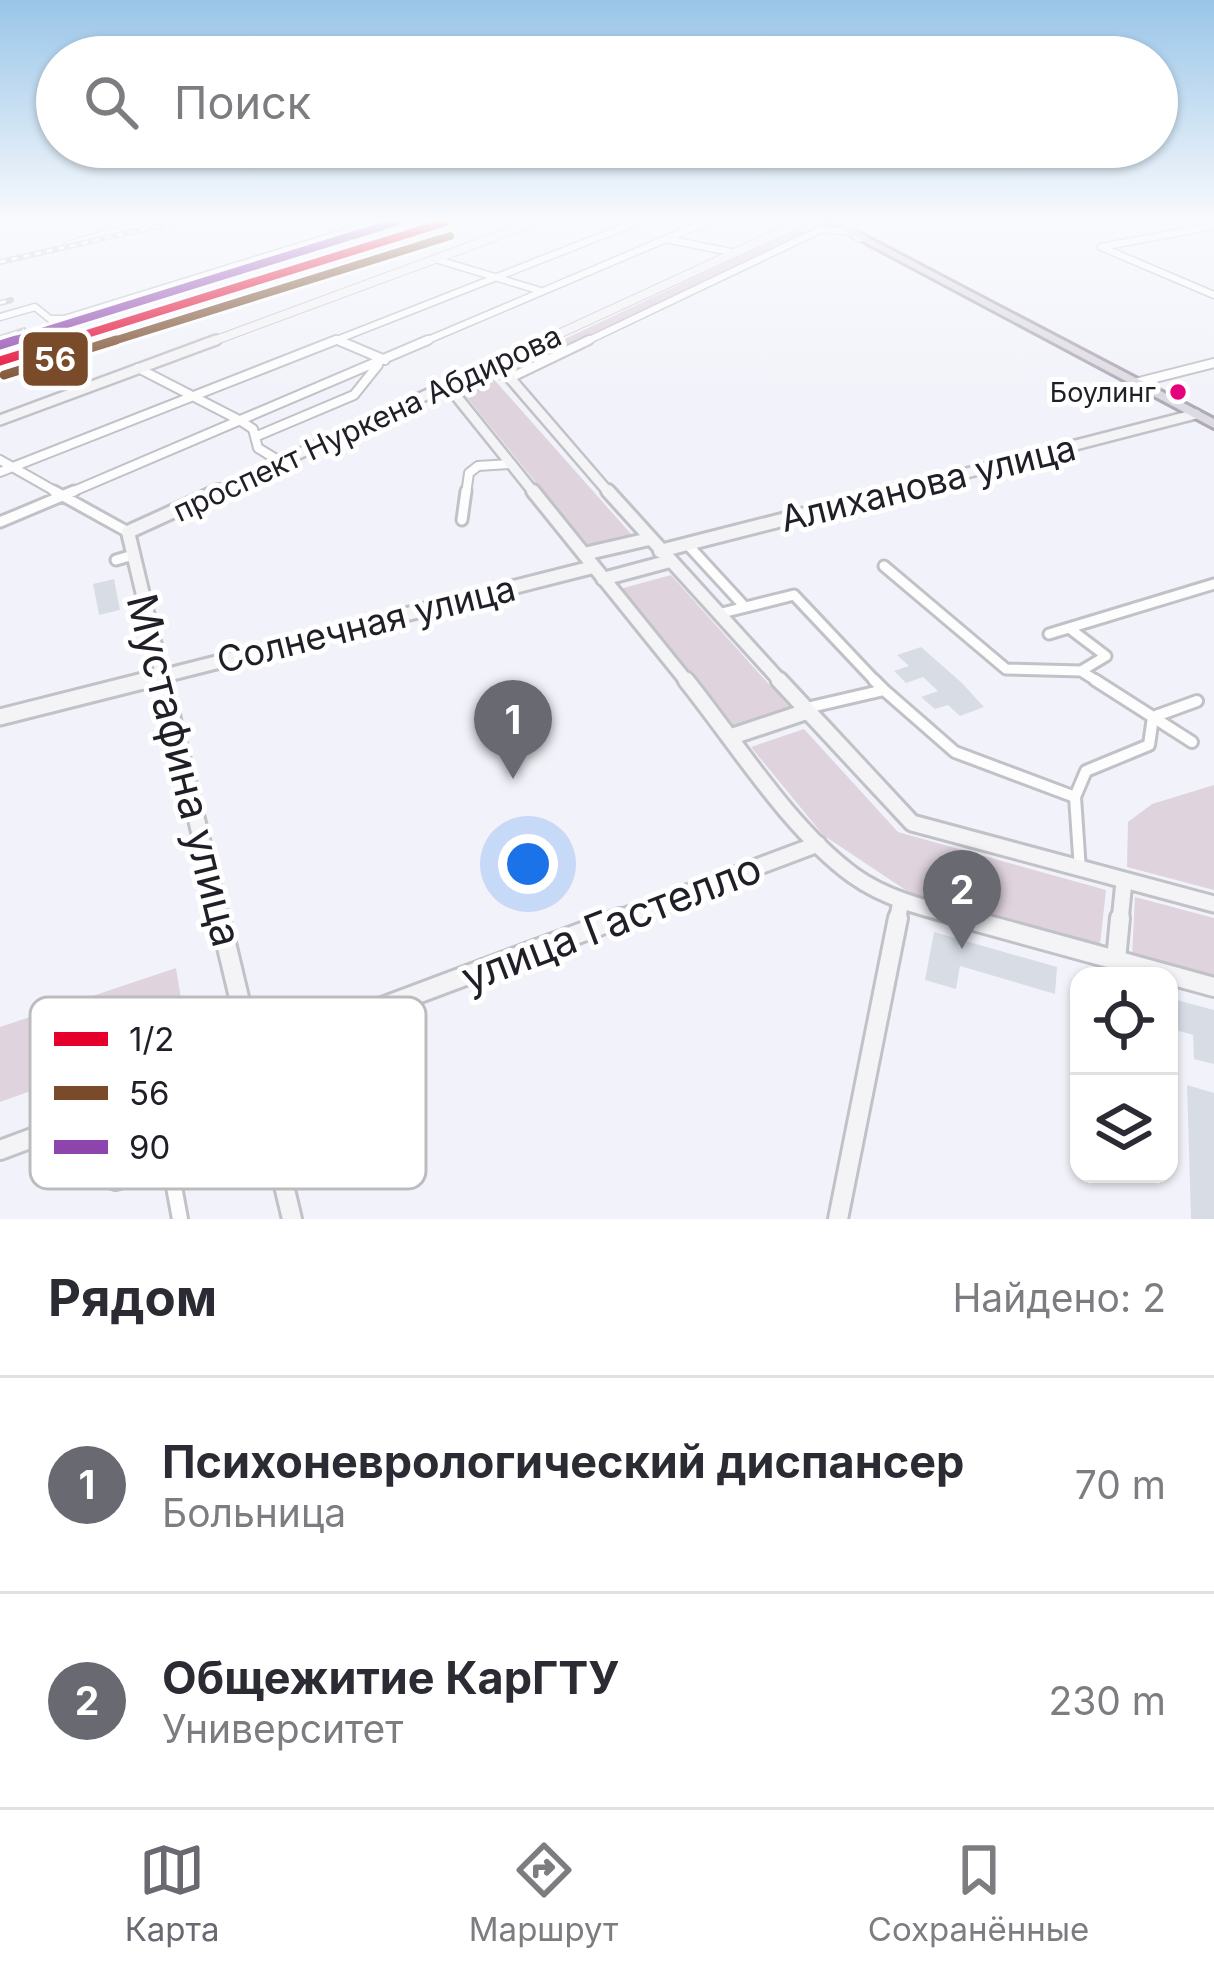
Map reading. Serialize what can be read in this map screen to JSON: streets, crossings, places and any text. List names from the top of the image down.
{
  "streets": {
    "main road": [
      "проспект Нуркена Абдирова",
      "Алиханова улица",
      "Солнечная улица",
      "Мустафина улица",
      "улица Гастелло"
    ]
  },
  "crossings": [
    ["проспект Нуркена Абдирова", "Мустафина улица"],
    ["Алиханова улица", "Солнечная улица"],
    ["Солнечная улица", "Мустафина улица"]
  ],
  "places": ["Боулинг"],
  "lines": ["transit line 1/2", "transit line 56", "transit line 90"],
  "legend": ["1/2", "56", "90"],
  "page": {
    "search": "Поиск",
    "pins": ["1", "2"],
    "heading": ["Рядом", "Найдено: 2"],
    "list": [
      {
        "mark": "1",
        "name": "Психоневрологический диспансер",
        "note": "Больница",
        "value": "70 m"
      },
      {
        "mark": "2",
        "name": "Общежитие КарГТУ",
        "note": "Университет",
        "value": "230 m"
      }
    ],
    "nav": ["Карта", "Маршрут", "Сохранённые"]
  }
}
